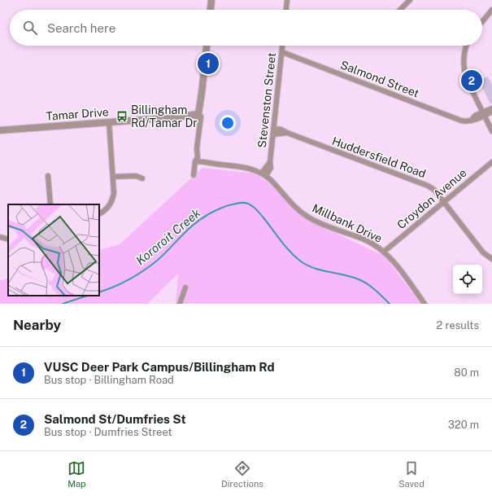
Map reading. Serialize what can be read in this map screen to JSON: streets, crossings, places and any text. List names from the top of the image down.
{
  "streets": {
    "street": [
      "Salmond Street",
      "Stevenston Street",
      "Tamar Drive",
      "Huddersfield Road",
      "Croydon Avenue",
      "Millbank Drive"
    ]
  },
  "crossings": [
    ["Salmond Street", "Stevenston Street"],
    ["Stevenston Street", "Huddersfield Road"],
    ["Stevenston Street", "Millbank Drive"],
    ["Huddersfield Road", "Croydon Avenue"],
    ["Croydon Avenue", "Millbank Drive"]
  ],
  "water": ["Kororoit Creek"],
  "places": {
    "bus stop": ["Billingham Rd/Tamar Dr"]
  },
  "page": {
    "search": "Search here",
    "pins": ["1", "2"],
    "heading": ["Nearby", "2 results"],
    "list": [
      {
        "mark": "1",
        "name": "VUSC Deer Park Campus/Billingham Rd",
        "note": "Bus stop · Billingham Road",
        "value": "80 m"
      },
      {
        "mark": "2",
        "name": "Salmond St/Dumfries St",
        "note": "Bus stop · Dumfries Street",
        "value": "320 m"
      }
    ],
    "nav": ["Map", "Directions", "Saved"]
  }
}
